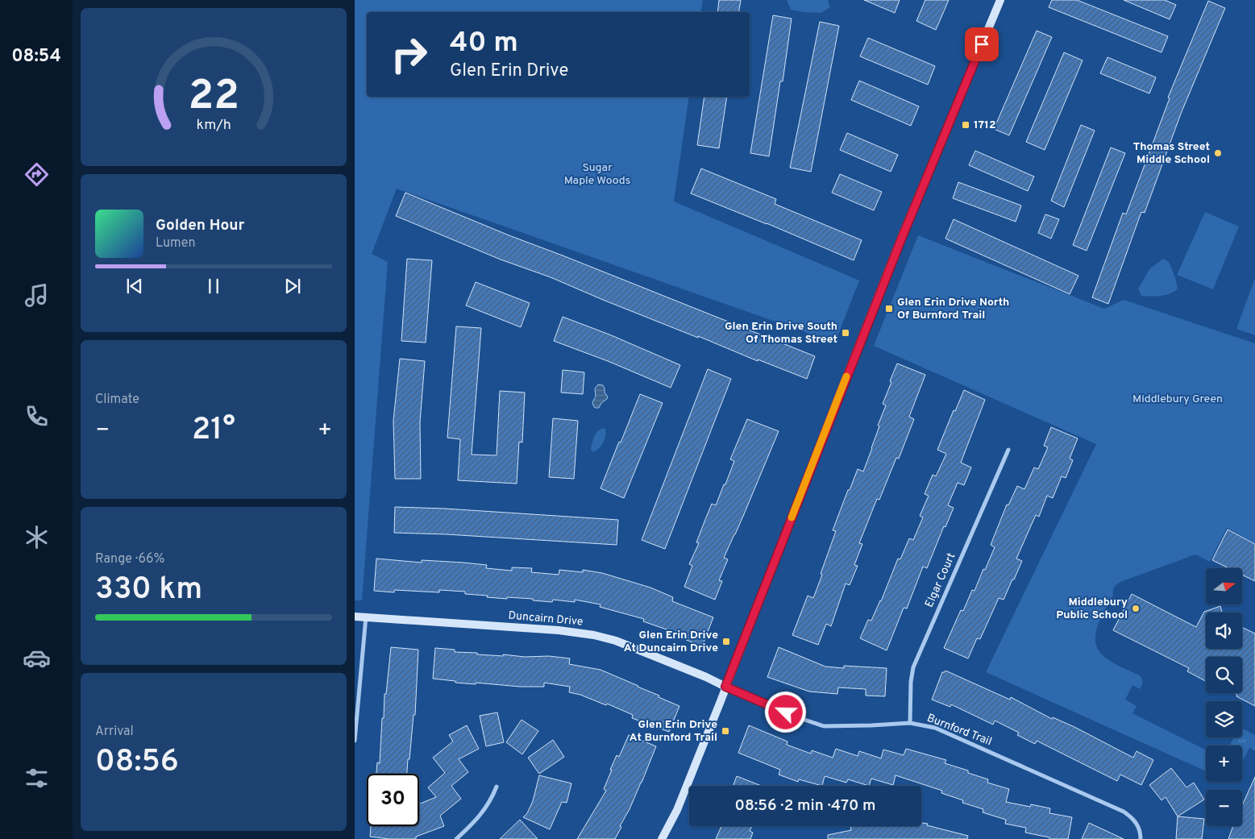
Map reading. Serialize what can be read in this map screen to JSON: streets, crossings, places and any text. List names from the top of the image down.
{
  "streets": {
    "street": ["Elgar Court", "Duncairn Drive", "Burnford Trail"]
  },
  "crossings": [
    ["Elgar Court", "Burnford Trail"],
    ["Duncairn Drive", "Burnford Trail"]
  ],
  "parks": ["Sugar Maple Woods", "Middlebury Green"],
  "places": {
    "transit": [
      "1712",
      "Glen Erin Drive North Of Burnford Trail",
      "Glen Erin Drive South Of Thomas Street",
      "Glen Erin Drive At Duncairn Drive",
      "Glen Erin Drive At Burnford Trail"
    ],
    "other": ["Thomas Street Middle School", "Middlebury Public School"]
  },
  "north": "right",
  "page": {
    "tabs": "08:54",
    "turn": ["40 m", "Glen Erin Drive"],
    "song": ["Golden Hour", "Lumen"],
    "tile": [
      "Climate",
      ["Range · 66%", "330 km"],
      ["Arrival", "08:56"]
    ],
    "heat": ["−", "21°", "+"],
    "map_buttons": ["+", "−"],
    "limit": "30",
    "trip": "08:56 · 2 min · 470 m",
    "gauge": ["22", "km/h"]
  }
}
